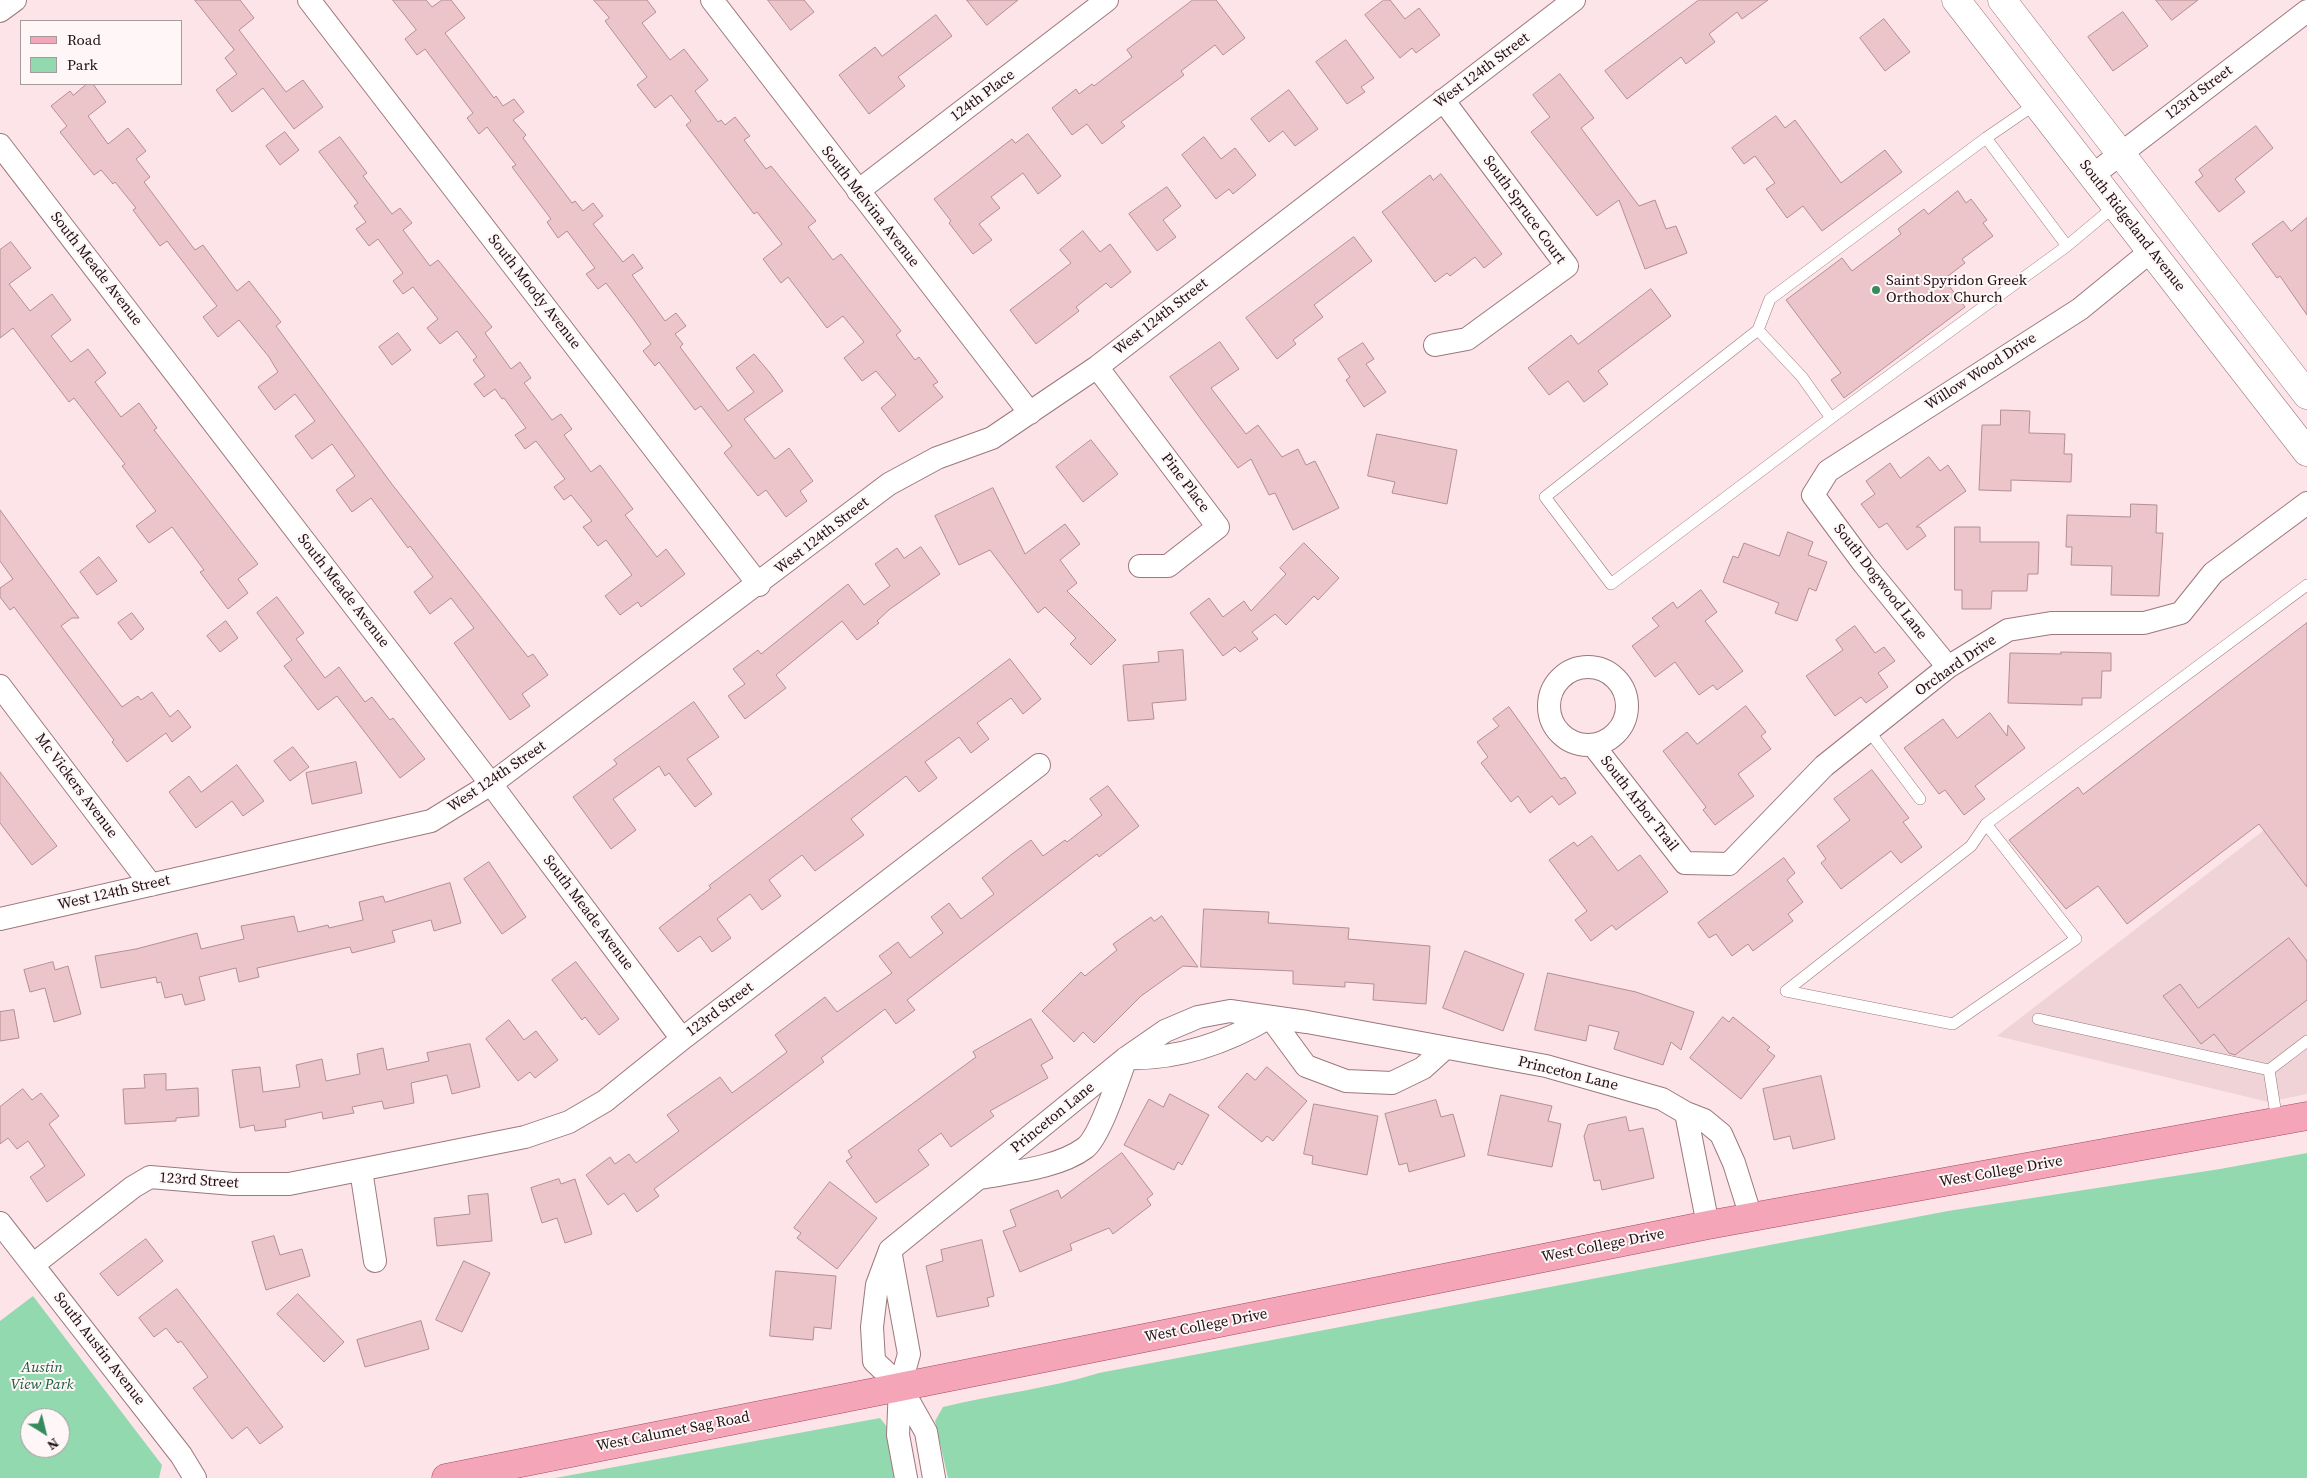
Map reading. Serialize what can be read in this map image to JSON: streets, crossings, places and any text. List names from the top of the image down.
{
  "streets": {
    "main road": ["South Ridgeland Avenue", "West College Drive", "West Calumet Sag Road"],
    "street": [
      "West 124th Street",
      "123rd Street",
      "124th Place",
      "South Melvina Avenue",
      "South Spruce Court",
      "South Meade Avenue",
      "South Moody Avenue",
      "Willow Wood Drive",
      "Pine Place",
      "South Dogwood Lane",
      "Orchard Drive",
      "Mc Vickers Avenue",
      "South Arbor Trail",
      "Princeton Lane",
      "South Austin Avenue"
    ]
  },
  "crossings": [
    ["West 124th Street", "South Melvina Avenue"],
    ["West 124th Street", "South Spruce Court"],
    ["West 124th Street", "South Meade Avenue"],
    ["West 124th Street", "South Moody Avenue"],
    ["West 124th Street", "Pine Place"],
    ["West 124th Street", "Mc Vickers Avenue"],
    ["123rd Street", "South Ridgeland Avenue"],
    ["123rd Street", "South Meade Avenue"],
    ["123rd Street", "South Austin Avenue"],
    ["124th Place", "South Melvina Avenue"],
    ["South Ridgeland Avenue", "Willow Wood Drive"],
    ["Willow Wood Drive", "South Dogwood Lane"],
    ["South Dogwood Lane", "Orchard Drive"],
    ["Orchard Drive", "South Arbor Trail"],
    ["Princeton Lane", "West College Drive"],
    ["West College Drive", "West Calumet Sag Road"]
  ],
  "parks": ["Austin View Park"],
  "places": ["Saint Spyridon Greek Orthodox Church"],
  "legend": ["Road", "Park"],
  "north": "bottom right"
}
